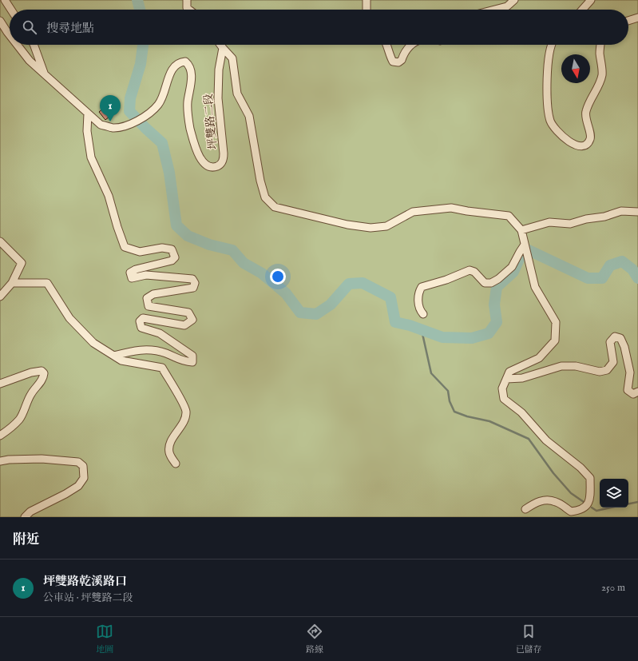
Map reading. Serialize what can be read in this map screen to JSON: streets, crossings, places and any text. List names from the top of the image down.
{
  "streets": {
    "street": ["坪雙路二段"]
  },
  "north": "bottom",
  "page": {
    "search": "搜尋地點",
    "pins": "1",
    "heading": "附近",
    "list": [
      {
        "mark": "1",
        "name": "坪雙路乾溪路口",
        "note": "公車站 · 坪雙路二段",
        "value": "250 m"
      }
    ],
    "nav": ["地圖", "路線", "已儲存"]
  }
}
